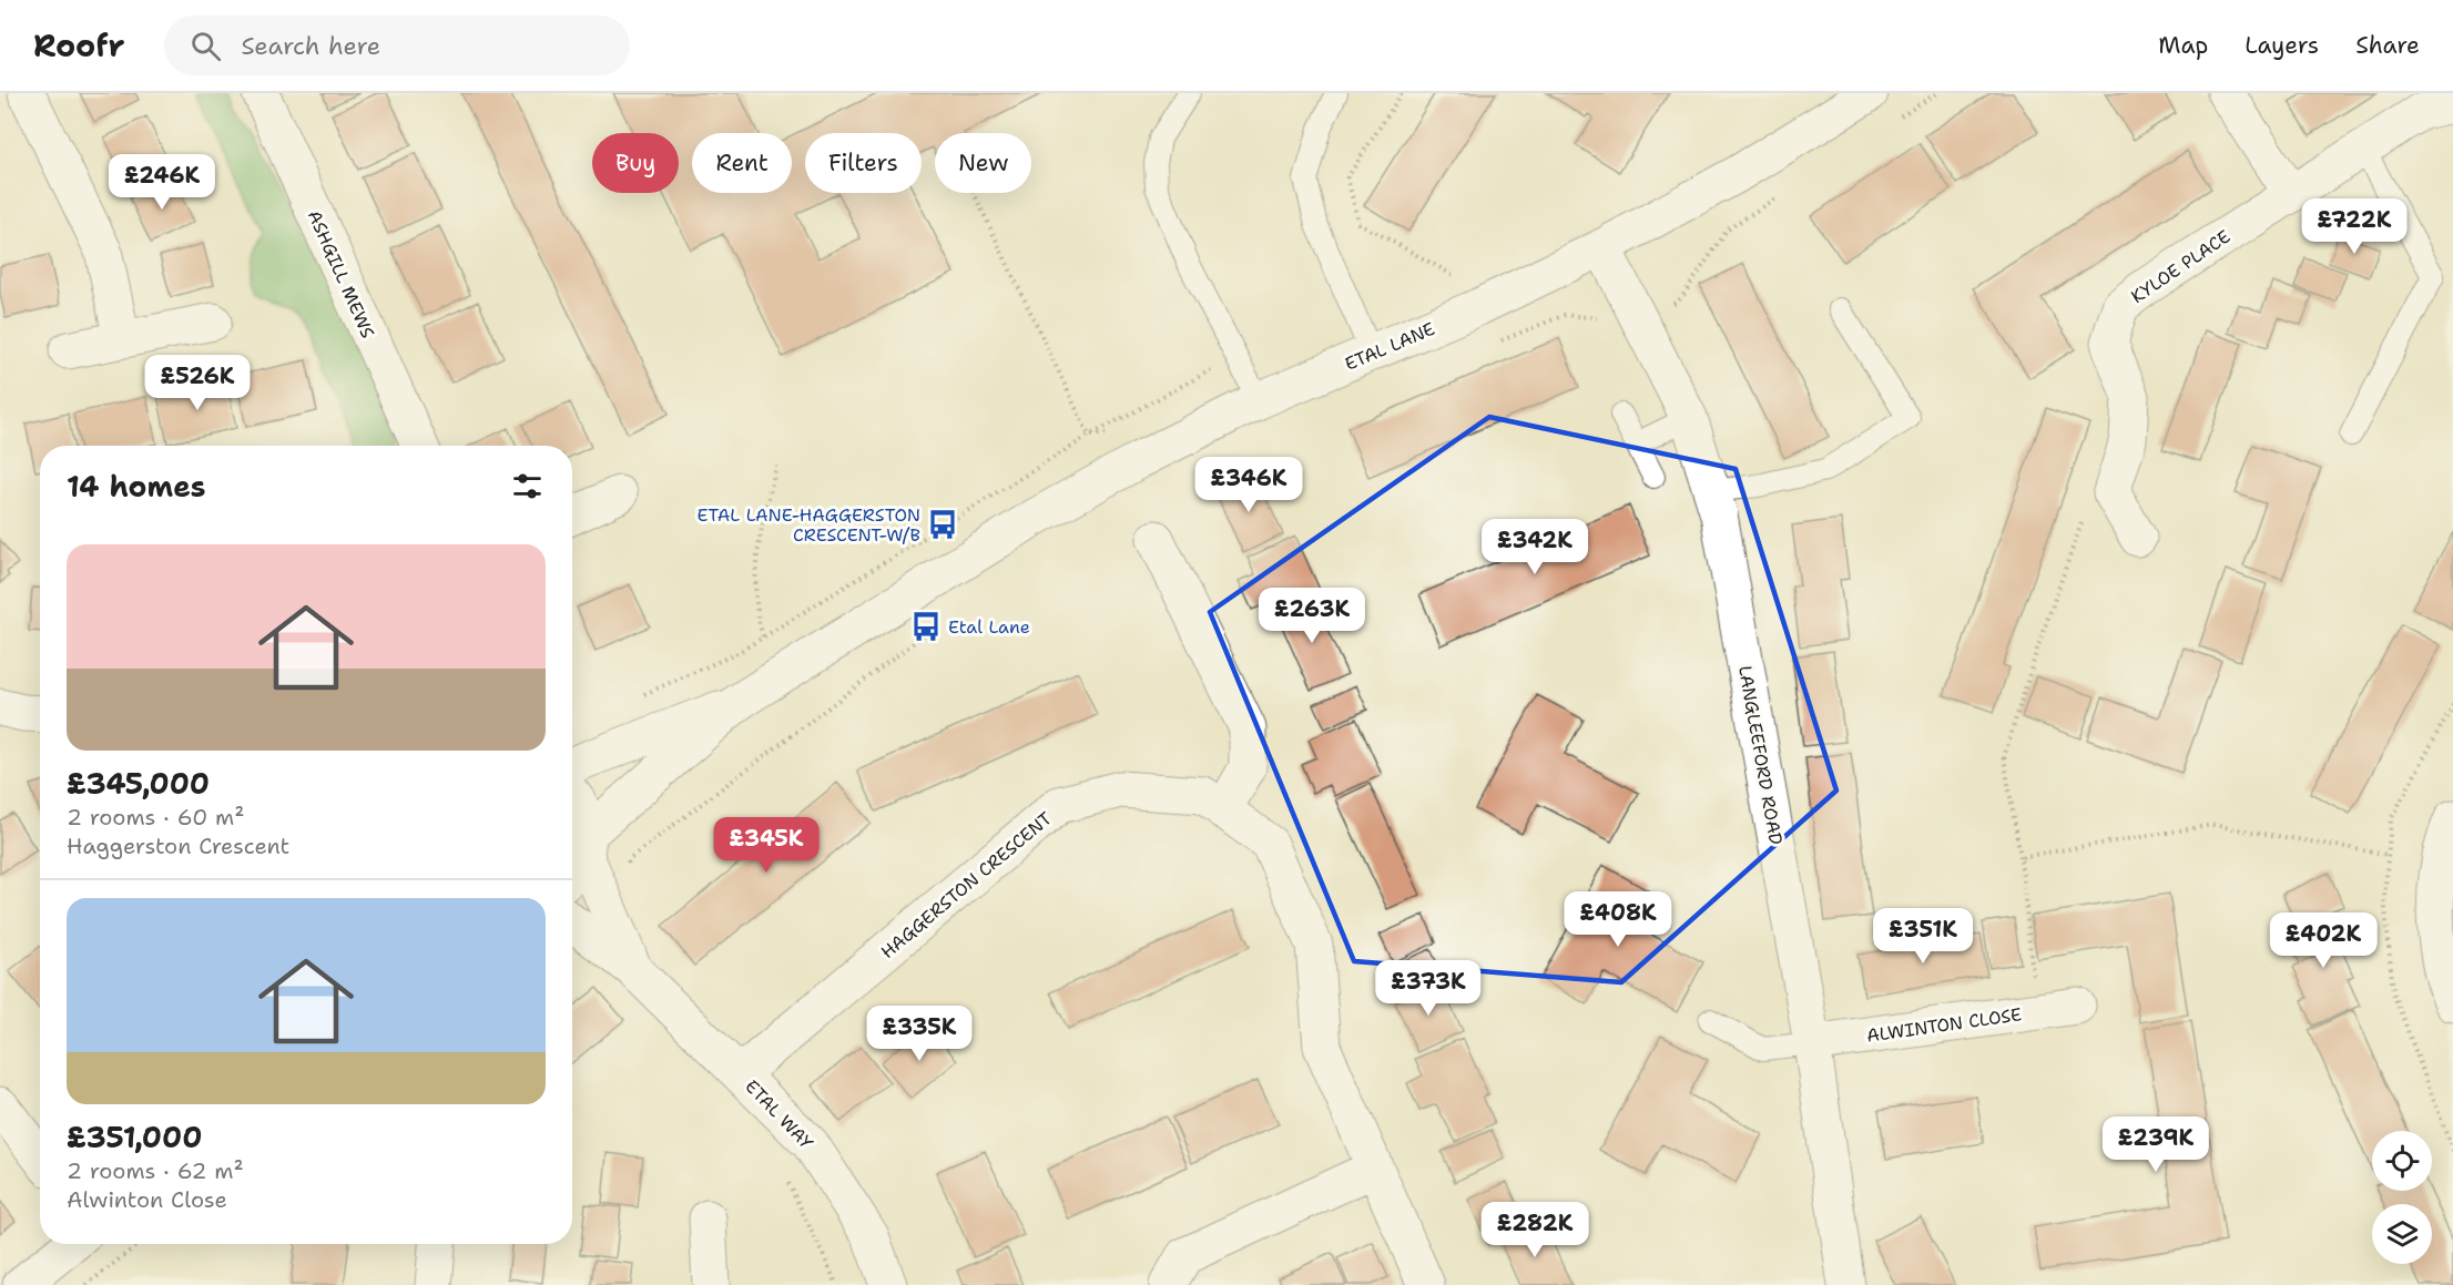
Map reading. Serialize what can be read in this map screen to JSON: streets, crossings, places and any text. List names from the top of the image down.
{
  "streets": {
    "street": [
      "KYLOE PLACE",
      "ASHGILL MEWS",
      "ETAL LANE",
      "LANGLEEFORD ROAD",
      "HAGGERSTON CRESCENT",
      "ALWINTON CLOSE",
      "ETAL WAY"
    ]
  },
  "crossings": [
    ["ETAL LANE", "LANGLEEFORD ROAD"],
    ["ETAL LANE", "ETAL WAY"],
    ["LANGLEEFORD ROAD", "ALWINTON CLOSE"],
    ["HAGGERSTON CRESCENT", "ETAL WAY"]
  ],
  "places": {
    "bus stop": ["ETAL LANE-HAGGERSTON CRESCENT-W/B", "Etal Lane"]
  },
  "page": {
    "header": "Roofr",
    "search": "Search here",
    "nav": ["Map", "Layers", "Share"],
    "chip": [
      "Buy",
      "Rent",
      "Filters",
      "New"
    ],
    "price": [
      "£246K",
      "£722K",
      "£526K",
      "£346K",
      "£342K",
      "£263K",
      "£345K",
      "£408K",
      "£351K",
      "£402K",
      "£373K",
      "£335K",
      "£239K",
      "£282K"
    ],
    "heading": "14 homes",
    "list": [
      {
        "name": "£345,000",
        "note": "2 rooms · 60 m² · Haggerston Crescent"
      },
      {
        "name": "£351,000",
        "note": "2 rooms · 62 m² · Alwinton Close"
      }
    ]
  }
}
